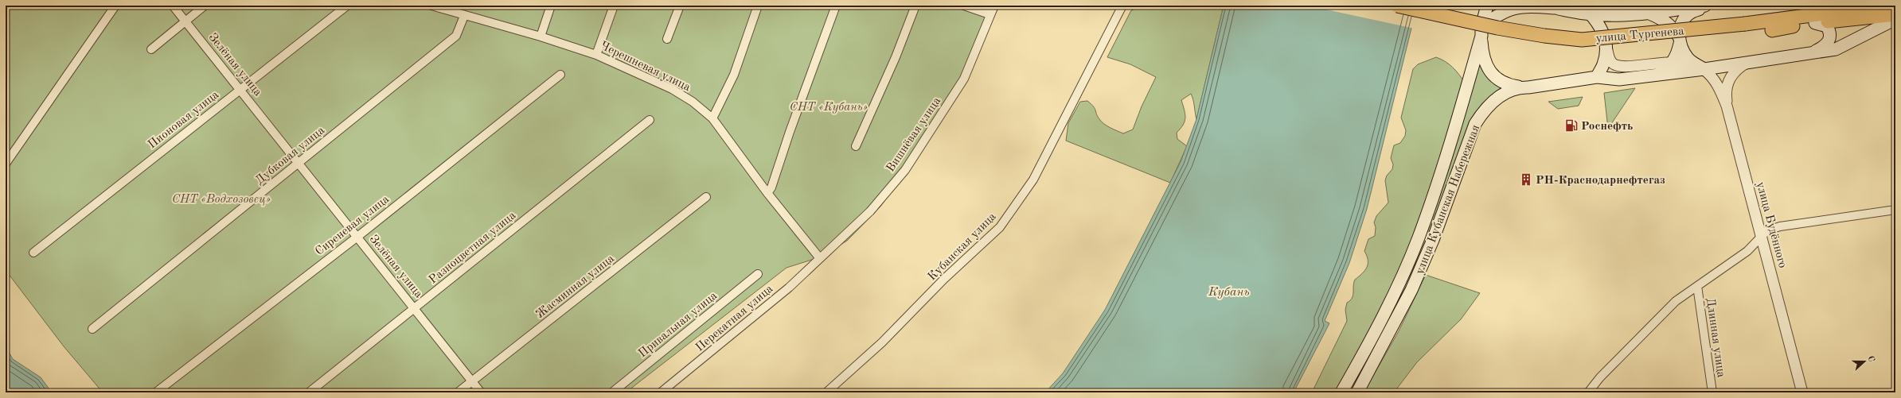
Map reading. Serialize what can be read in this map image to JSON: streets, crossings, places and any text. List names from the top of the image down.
{
  "streets": {
    "highway": ["улица Тургенева"],
    "main road": ["улица Кубанская Набережная"],
    "street": [
      "Зелёная улица",
      "Черешневая улица",
      "Пионовая улица",
      "Вишнёвая улица",
      "Дубковая улица",
      "Сиреневая улица",
      "улица Будённого",
      "Кубанская улица",
      "Разноцветная улица",
      "Жасминная улица",
      "Перекатная улица",
      "Привальная улица",
      "Длинная улица"
    ]
  },
  "crossings": [
    ["Зелёная улица", "Пионовая улица"],
    ["Зелёная улица", "Дубковая улица"],
    ["Зелёная улица", "Сиреневая улица"],
    ["Зелёная улица", "Разноцветная улица"],
    ["Зелёная улица", "Жасминная улица"],
    ["Черешневая улица", "Вишнёвая улица"],
    ["Черешневая улица", "Дубковая улица"],
    ["Черешневая улица", "Перекатная улица"],
    ["Вишнёвая улица", "Перекатная улица"],
    ["улица Кубанская Набережная", "улица Будённого"]
  ],
  "water": ["Кубань"],
  "parks": ["СНТ «Кубань»", "СНТ «Водхозовец»"],
  "places": {
    "fuel station": ["Роснефть"],
    "building": ["РН-Краснодарнефтегаз"]
  },
  "north": "right"
}
